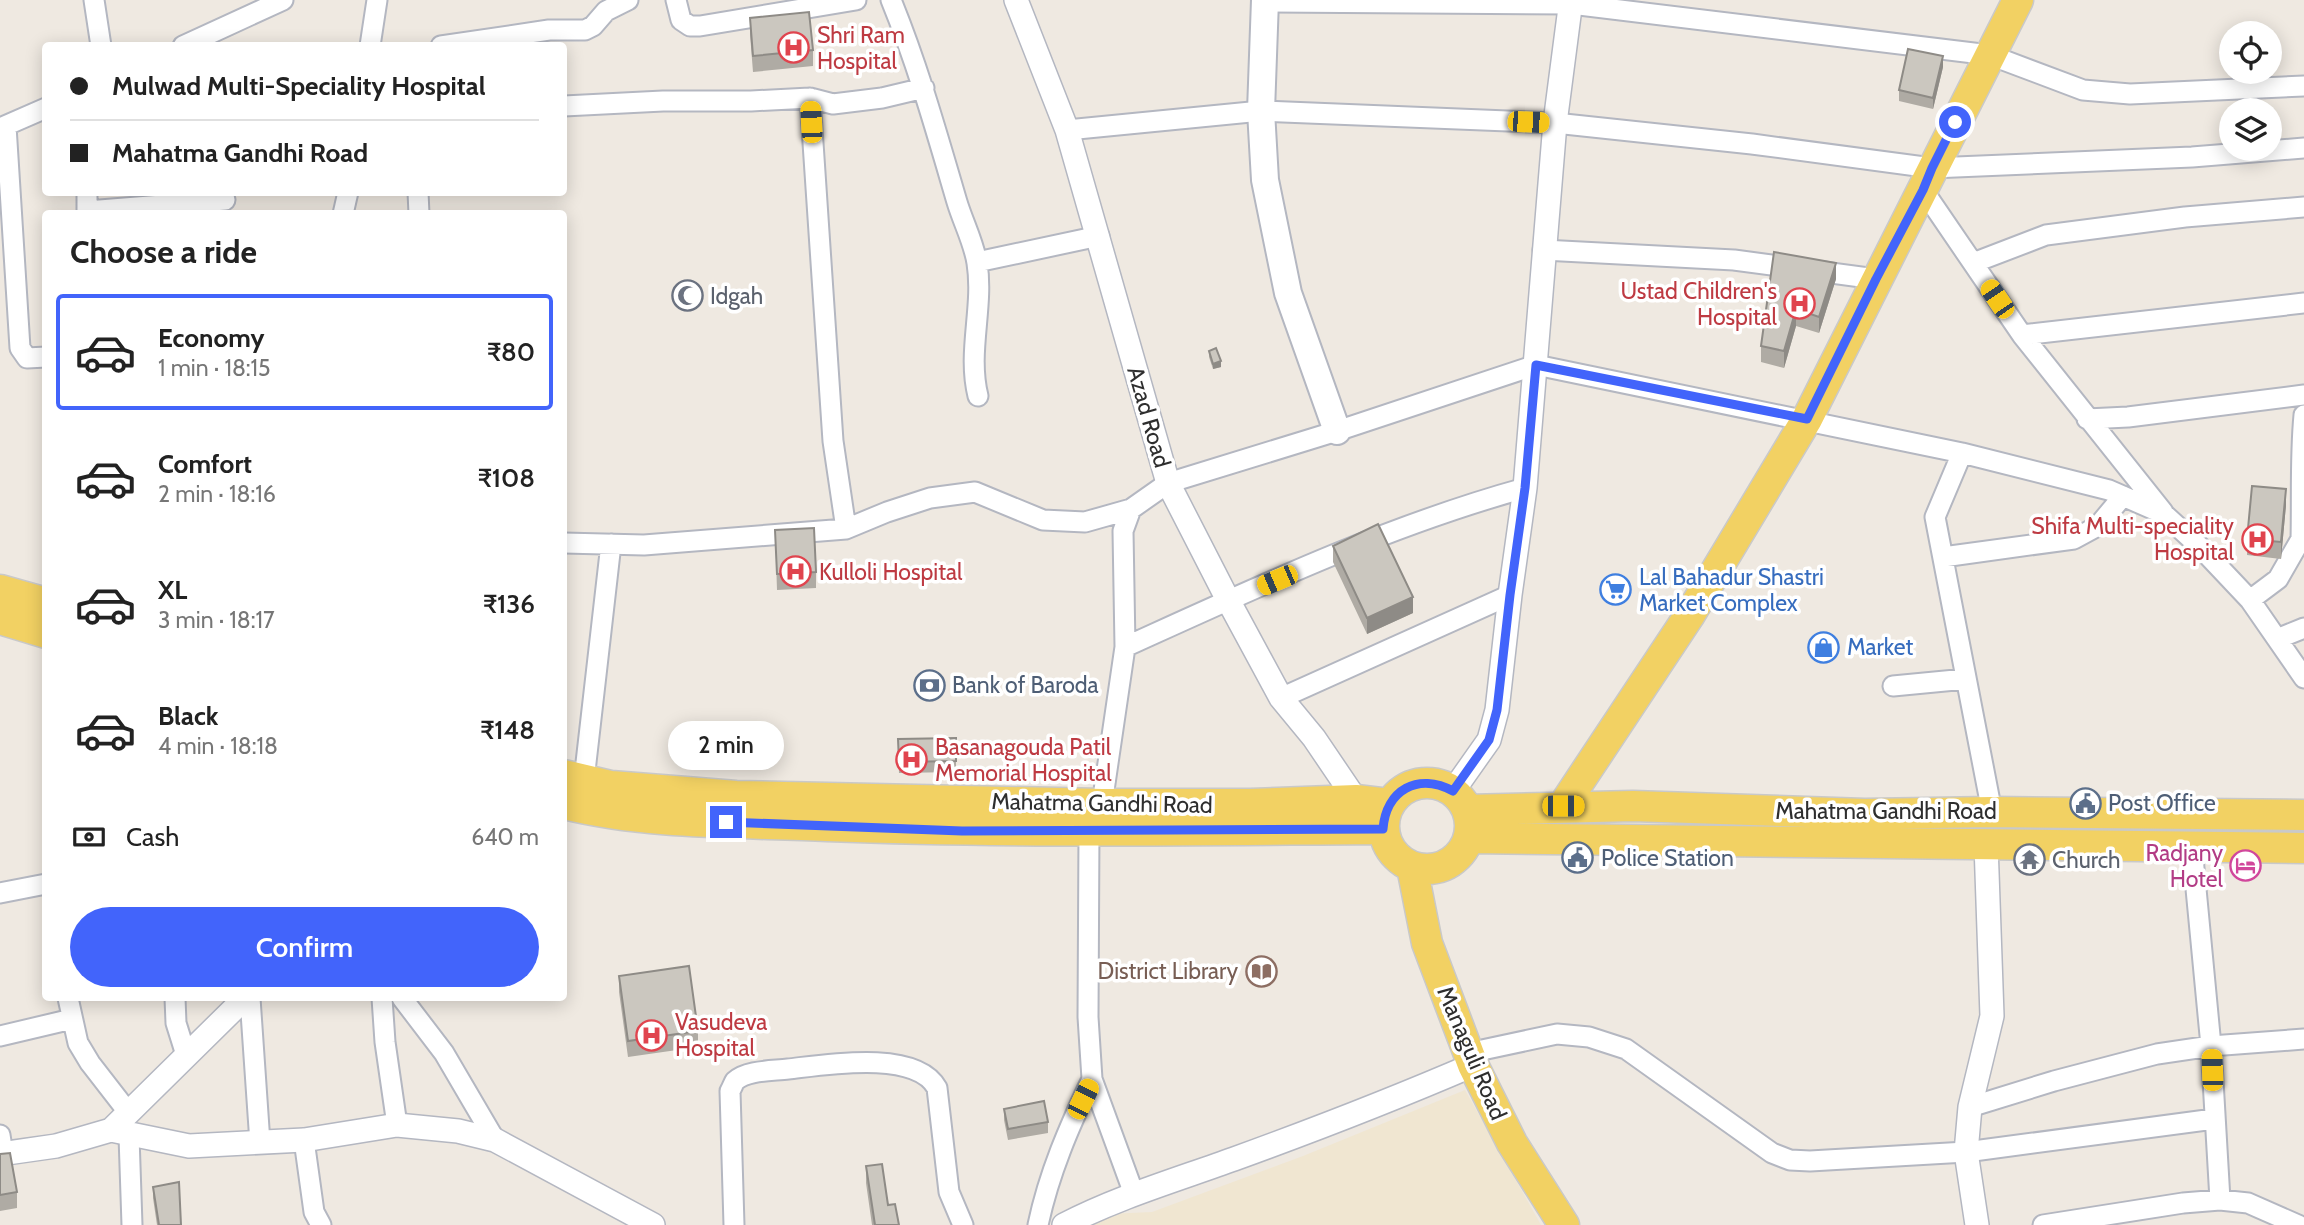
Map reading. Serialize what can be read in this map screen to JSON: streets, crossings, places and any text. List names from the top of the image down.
{
  "streets": {
    "main road": ["Mahatma Gandhi Road", "Managuli Road"],
    "street": ["Azad Road"]
  },
  "crossings": [
    ["Azad Road", "Mahatma Gandhi Road"],
    ["Mahatma Gandhi Road", "Managuli Road"]
  ],
  "places": {
    "hospital": [
      "Shri Ram Hospital",
      "Ustad Children's Hospital",
      "Shifa Multi-speciality Hospital",
      "Kulloli Hospital",
      "Basanagouda Patil Memorial Hospital",
      "Vasudeva Hospital"
    ],
    "mosque": ["Idgah"],
    "supermarket": ["Lal Bahadur Shastri Market Complex"],
    "shop": ["Market"],
    "bank": ["Bank of Baroda"],
    "public building": ["Post Office", "Police Station"],
    "temple": ["Church"],
    "hotel": ["Radjany Hotel"],
    "library": ["District Library"]
  },
  "page": {
    "banner": ["Mulwad Multi-Speciality Hospital", "Mahatma Gandhi Road"],
    "heading": "Choose a ride",
    "list": [
      {
        "name": "Economy",
        "note": "1 min · 18:15",
        "value": "₹80"
      },
      {
        "name": "Comfort",
        "note": "2 min · 18:16",
        "value": "₹108"
      },
      {
        "name": "XL",
        "note": "3 min · 18:17",
        "value": "₹136"
      },
      {
        "name": "Black",
        "note": "4 min · 18:18",
        "value": "₹148"
      }
    ],
    "bubble": "2 min",
    "pay": ["Cash", "640 m"],
    "buttons": "Confirm"
  }
}
